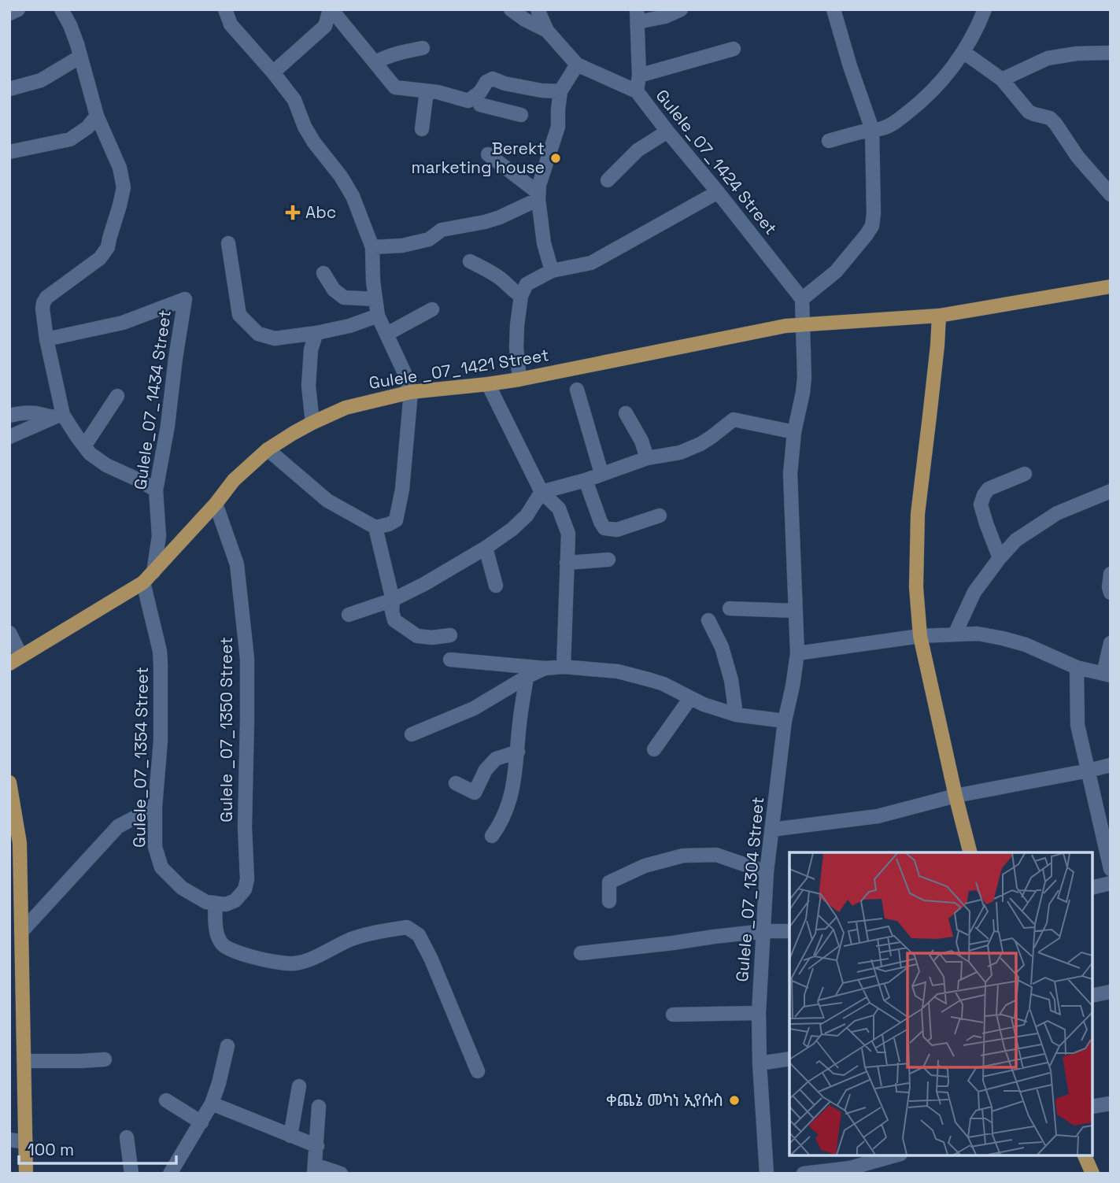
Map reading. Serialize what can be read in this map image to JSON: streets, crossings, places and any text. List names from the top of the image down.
{
  "streets": {
    "main road": ["Gulele _07_1421 Street"],
    "street": [
      "Gulele_07_1424 Street",
      "Gulele_07_1434 Street",
      "Gulele _07_1350 Street",
      "Gulele_07_1354 Street",
      "Gulele _07_1304 Street"
    ]
  },
  "crossings": [
    ["Gulele _07_1421 Street", "Gulele_07_1434 Street"],
    ["Gulele _07_1421 Street", "Gulele _07_1350 Street"],
    ["Gulele _07_1421 Street", "Gulele_07_1354 Street"],
    ["Gulele _07_1421 Street", "Gulele _07_1304 Street"],
    ["Gulele _07_1350 Street", "Gulele_07_1354 Street"]
  ],
  "places": {
    "other": ["Berekt marketing house", "ቀጨኔ መካነ ኢየሱስ"],
    "health": ["Abc"]
  },
  "scale_bar": "100 m"
}
